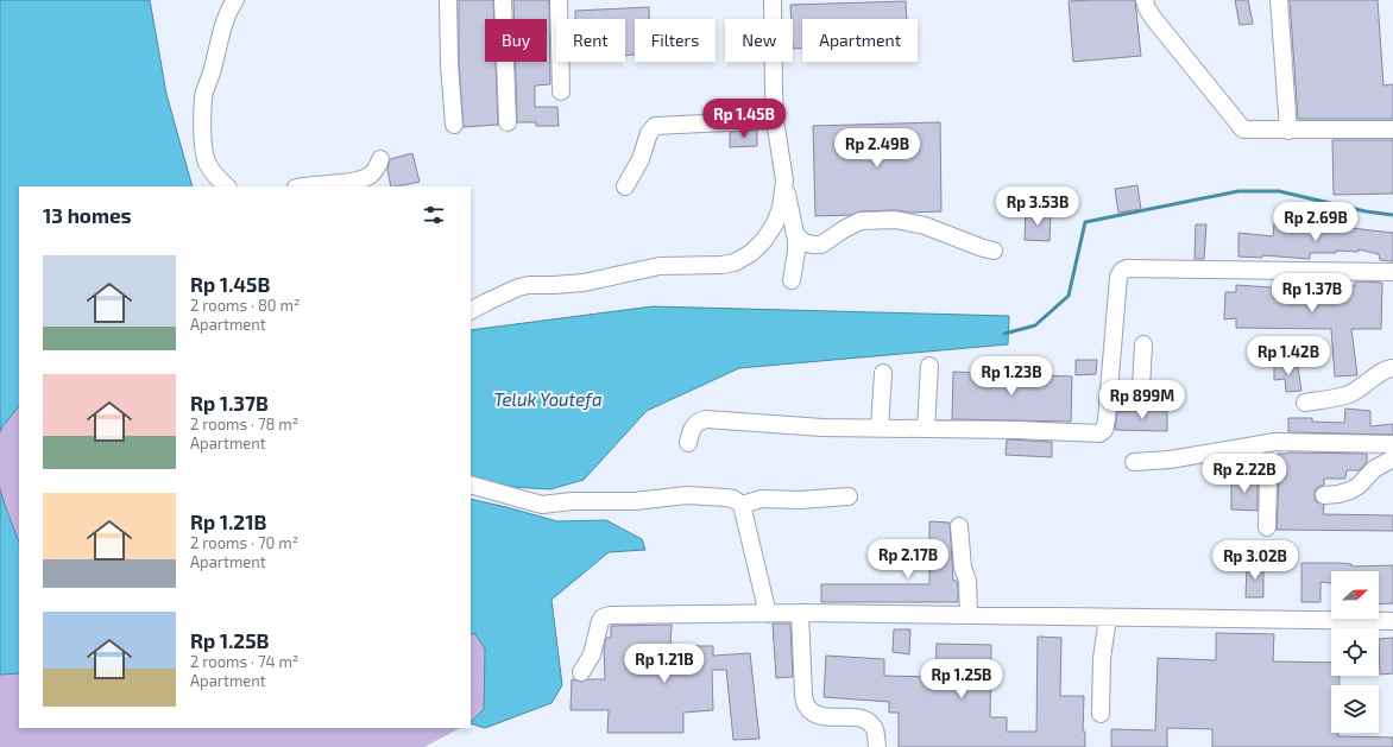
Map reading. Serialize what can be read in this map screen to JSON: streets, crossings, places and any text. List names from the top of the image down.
{
  "water": ["Teluk Youtefa"],
  "north": "right",
  "page": {
    "chip": [
      "Buy",
      "Rent",
      "Filters",
      "New",
      "Apartment"
    ],
    "price": [
      "Rp 1.45B",
      "Rp 2.49B",
      "Rp 3.53B",
      "Rp 2.69B",
      "Rp 1.37B",
      "Rp 1.42B",
      "Rp 1.23B",
      "Rp 899M",
      "Rp 2.22B",
      "Rp 2.17B",
      "Rp 3.02B",
      "Rp 1.21B",
      "Rp 1.25B"
    ],
    "heading": "13 homes",
    "list": [
      {
        "name": "Rp 1.45B",
        "note": "2 rooms · 80 m² · Apartment"
      },
      {
        "name": "Rp 1.37B",
        "note": "2 rooms · 78 m² · Apartment"
      },
      {
        "name": "Rp 1.21B",
        "note": "2 rooms · 70 m² · Apartment"
      },
      {
        "name": "Rp 1.25B",
        "note": "2 rooms · 74 m² · Apartment"
      }
    ]
  }
}
